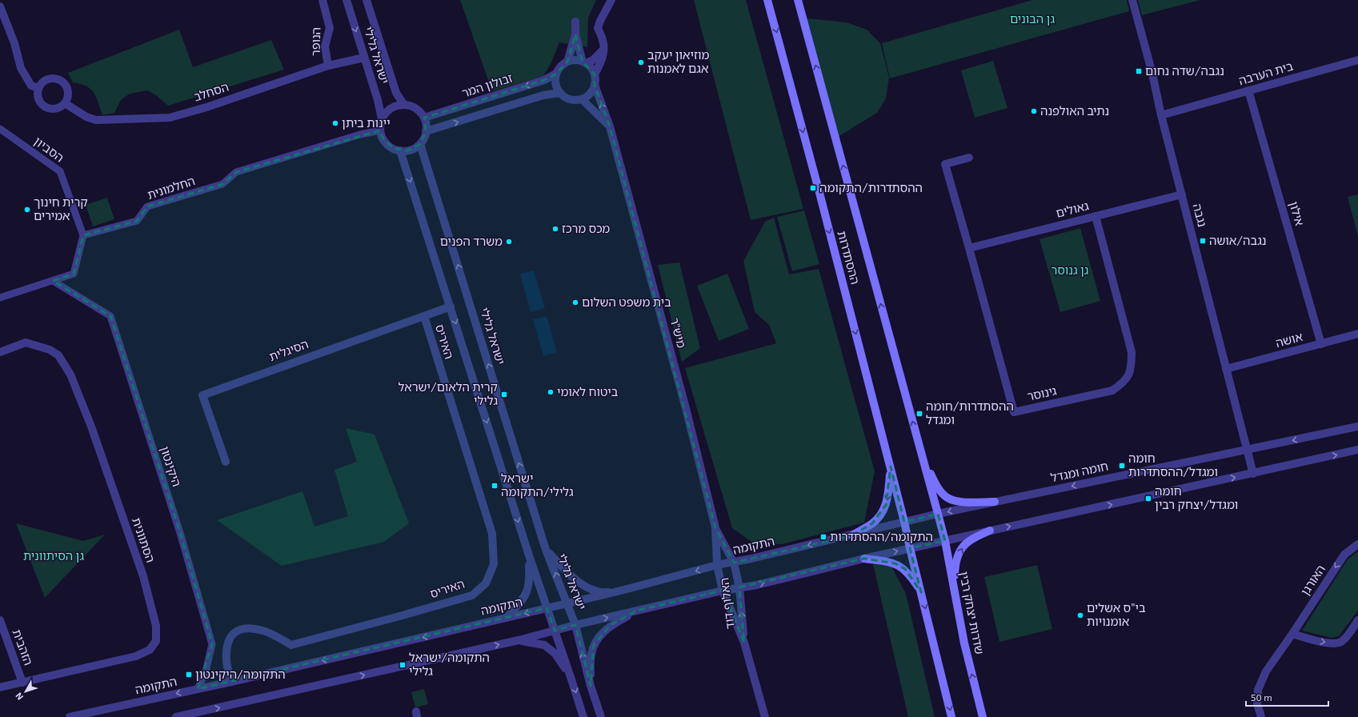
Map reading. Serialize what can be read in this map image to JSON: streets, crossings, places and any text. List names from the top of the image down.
{
  "streets": {
    "main road": ["ההסתדרות", "שדרות יצחק רבין"],
    "street": [
      "הנופר",
      "ישראל גלילי",
      "בית הערבה",
      "זבולון המר",
      "הסחלב",
      "הסביון",
      "החלמונית",
      "גאולים",
      "אילון",
      "נגבה",
      "מיש\"ר",
      "אושה",
      "האיריס",
      "הסיגלית",
      "גינוסר",
      "היקינטון",
      "חומה ומגדל",
      "הסתוונית",
      "התקומה",
      "האורגן",
      "האלוף דוד",
      "הזהבית"
    ]
  },
  "crossings": [
    ["הנופר", "הסחלב"],
    ["ישראל גלילי", "זבולון המר"],
    ["ישראל גלילי", "הסחלב"],
    ["ישראל גלילי", "החלמונית"],
    ["ישראל גלילי", "התקומה"],
    ["בית הערבה", "אילון"],
    ["בית הערבה", "נגבה"],
    ["זבולון המר", "החלמונית"],
    ["זבולון המר", "מיש\"ר"],
    ["הסביון", "החלמונית"],
    ["גאולים", "נגבה"],
    ["גאולים", "גינוסר"],
    ["אילון", "אושה"],
    ["נגבה", "אושה"],
    ["נגבה", "חומה ומגדל"],
    ["ההסתדרות", "חומה ומגדל"],
    ["ההסתדרות", "התקומה"],
    ["ההסתדרות", "שדרות יצחק רבין"],
    ["מיש\"ר", "התקומה"],
    ["מיש\"ר", "האלוף דוד"],
    ["האיריס", "הסיגלית"],
    ["האיריס", "התקומה"],
    ["היקינטון", "התקומה"],
    ["חומה ומגדל", "התקומה"],
    ["חומה ומגדל", "שדרות יצחק רבין"],
    ["הסתוונית", "הזהבית"],
    ["התקומה", "האלוף דוד"],
    ["התקומה", "שדרות יצחק רבין"]
  ],
  "one_way": ["האורגן"],
  "parks": ["גן הבונים", "גן גנוסר", "גן הסיתוונית"],
  "places": {
    "other": [
      "מוזיאון יעקב אגם לאמנות",
      "נתיב האולפנה",
      "יינות ביתן",
      "קרית חינוך אמירים",
      "מכס מרכז",
      "משרד הפנים",
      "בית משפט השלום",
      "ביטוח לאומי",
      "בי\"ס אשלים אומנויות"
    ],
    "transit": [
      "נגבה/שדה נחום",
      "ההסתדרות/התקומה",
      "נגבה/אושה",
      "קרית הלאום/ישראל גלילי",
      "ההסתדרות/חומה ומגדל",
      "חומה ומגדל/ההסתדרות",
      "ישראל גלילי/התקומה",
      "חומה ומגדל/יצחק רבין",
      "התקומה/ההסתדרות",
      "התקומה/ישראל גלילי",
      "התקומה/היקינטון"
    ]
  },
  "scale_bar": "50 m",
  "north": "bottom left"
}
